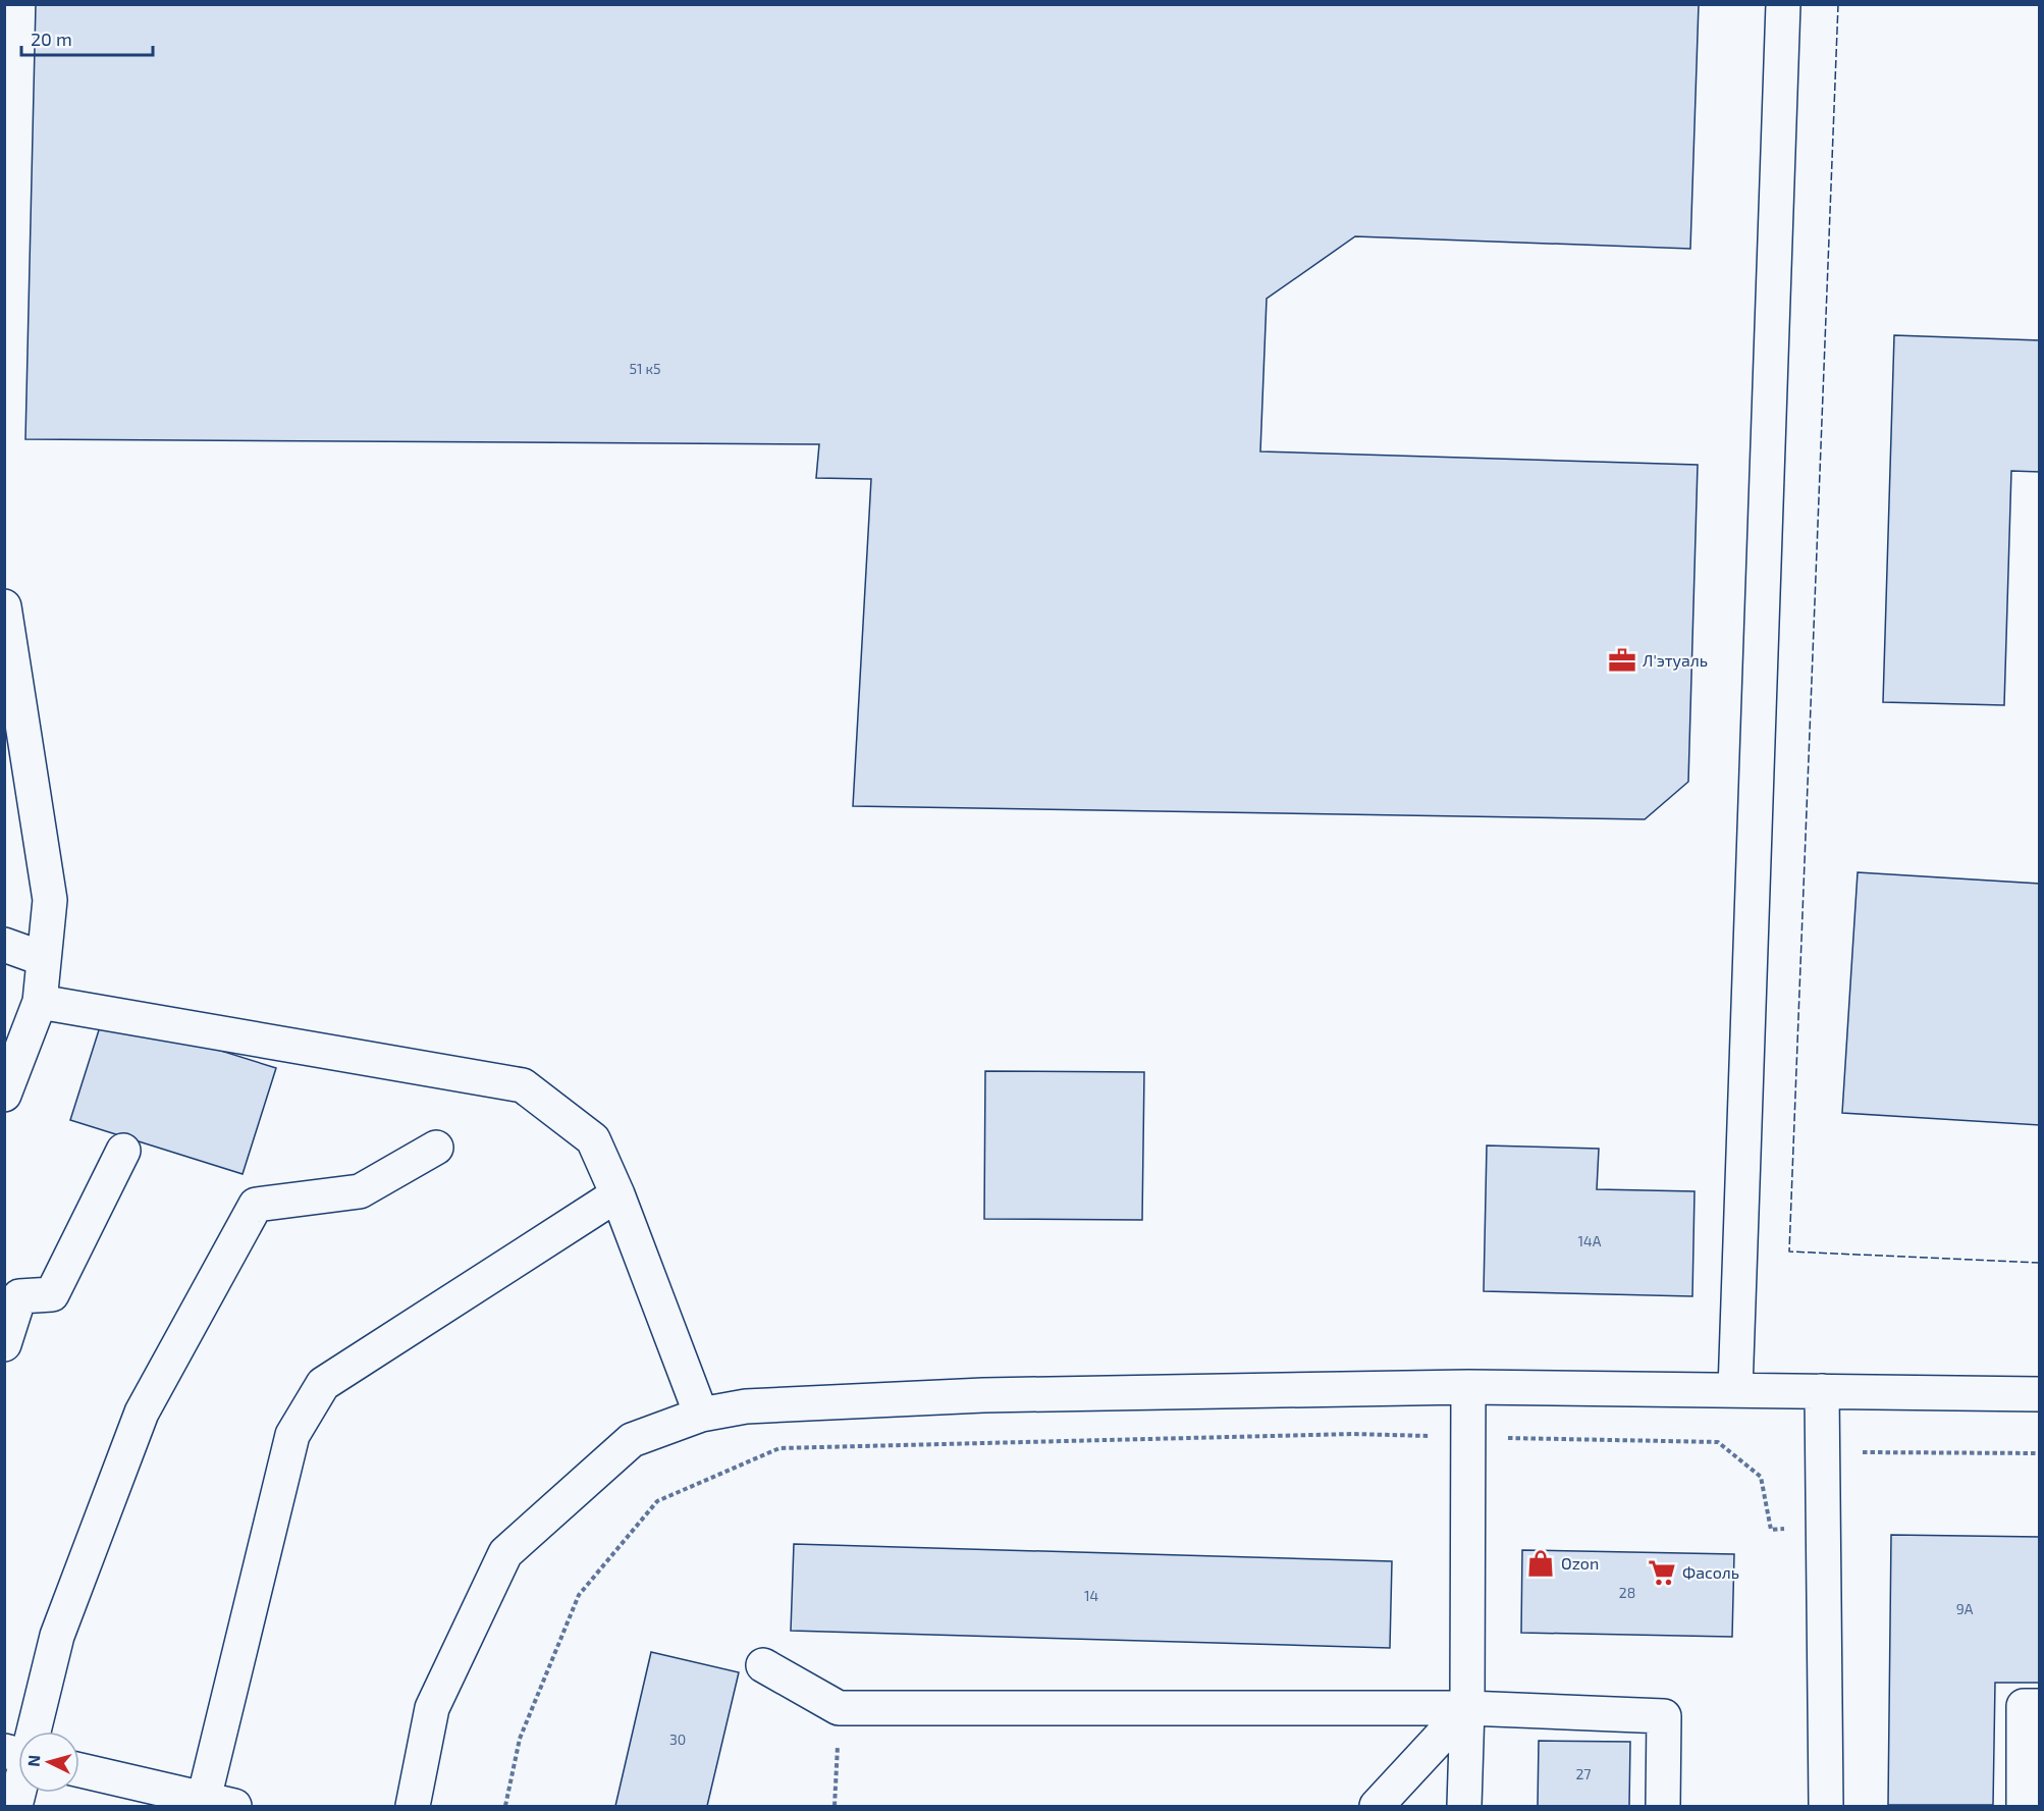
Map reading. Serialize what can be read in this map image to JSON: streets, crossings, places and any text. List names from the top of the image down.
{
  "places": {
    "office": ["Л'этуаль"],
    "shop": ["Ozon"],
    "supermarket": ["Фасоль"]
  },
  "house_numbers": [
    "51 к5",
    "14А",
    "28",
    "14",
    "9А",
    "30",
    "27"
  ],
  "scale_bar": "20 m",
  "north": "left"
}
